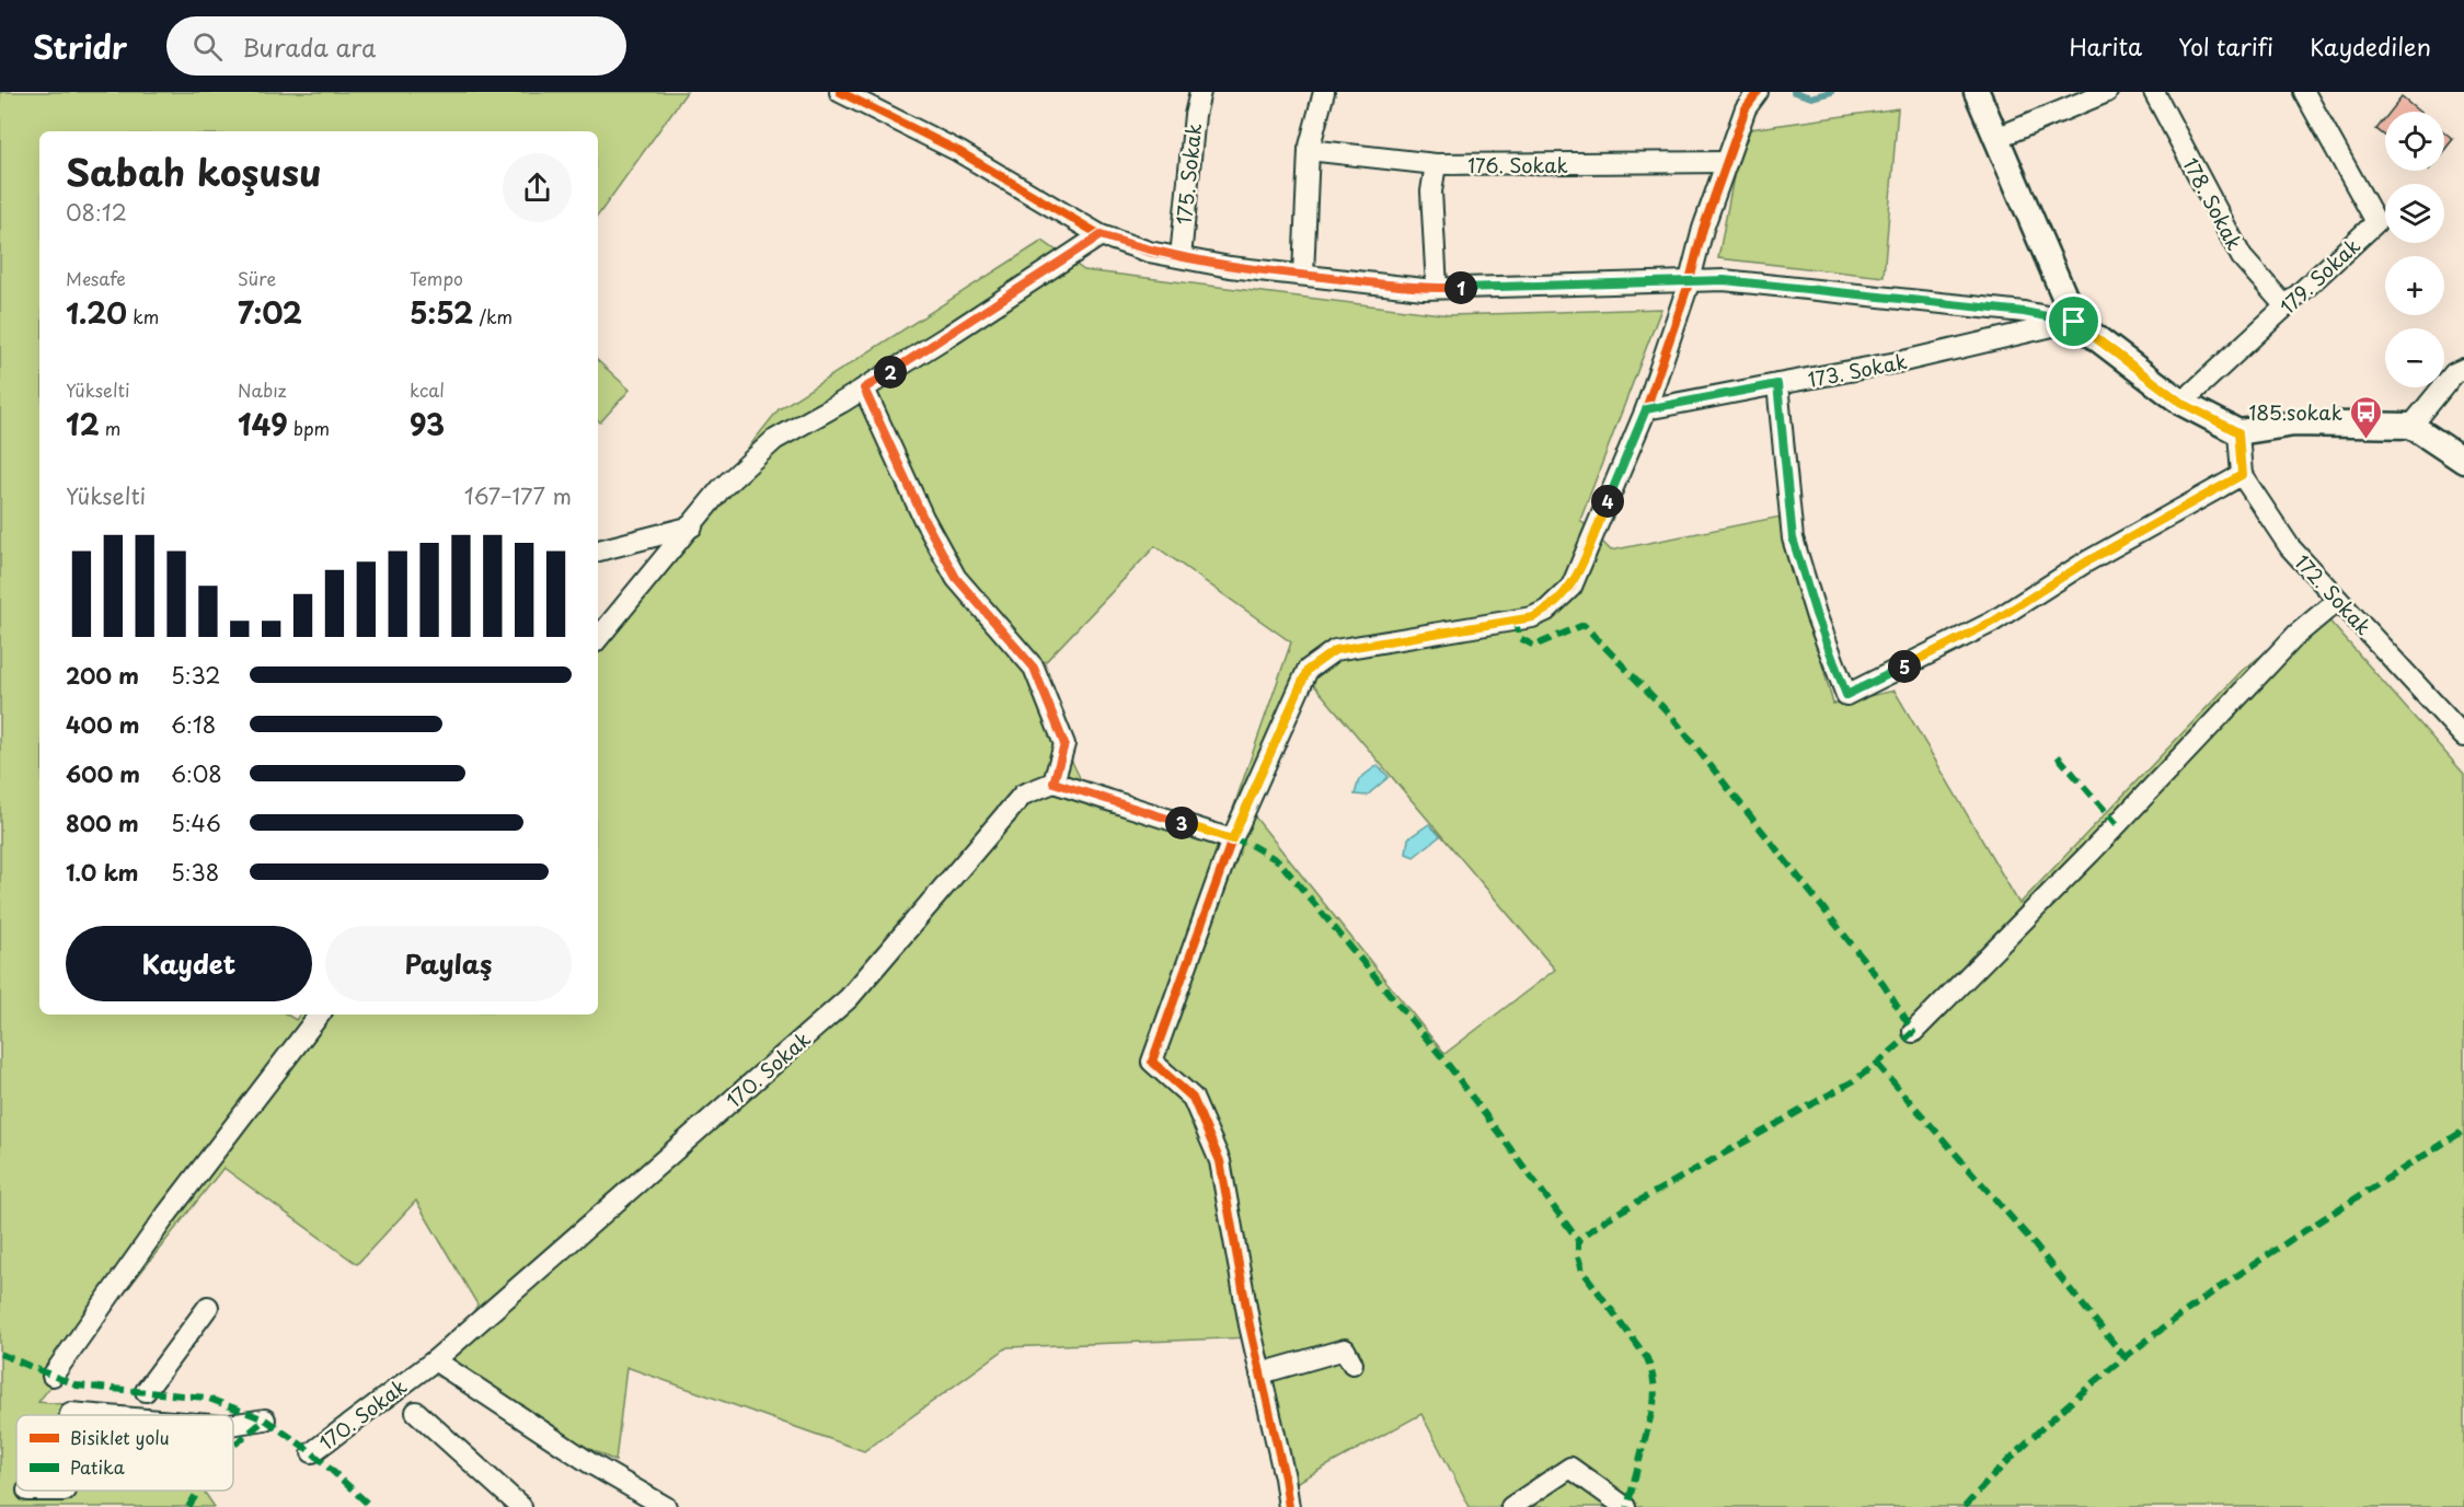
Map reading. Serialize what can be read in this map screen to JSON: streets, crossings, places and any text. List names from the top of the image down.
{
  "streets": {
    "street": [
      "176. Sokak",
      "175. Sokak",
      "178. Sokak",
      "179. Sokak",
      "173. Sokak",
      "172. Sokak",
      "170. Sokak"
    ]
  },
  "crossings": [
    ["178. Sokak", "179. Sokak"]
  ],
  "places": {
    "bus stop": ["185.sokak"]
  },
  "legend": ["Bisiklet yolu", "Patika"],
  "page": {
    "header": "Stridr",
    "search": "Burada ara",
    "nav": ["Harita", "Yol tarifi", "Kaydedilen"],
    "map_buttons": ["+", "−"],
    "heading": ["Sabah koşusu", "08:12"],
    "stats": [
      ["Mesafe", "1.20 km"],
      ["Süre", "7:02"],
      ["Tempo", "5:52 /km"],
      ["Yükselti", "12 m"],
      ["Nabız", "149 bpm"],
      ["kcal", "93"]
    ],
    "pins": [
      "1",
      "2",
      "4",
      "5",
      "3"
    ],
    "chart": ["Yükselti", "167–177 m"],
    "list": [
      {
        "name": "200 m",
        "note": "5:32"
      },
      {
        "name": "400 m",
        "note": "6:18"
      },
      {
        "name": "600 m",
        "note": "6:08"
      },
      {
        "name": "800 m",
        "note": "5:46"
      },
      {
        "name": "1.0 km",
        "note": "5:38"
      }
    ],
    "buttons": ["Kaydet", "Paylaş"]
  }
}
